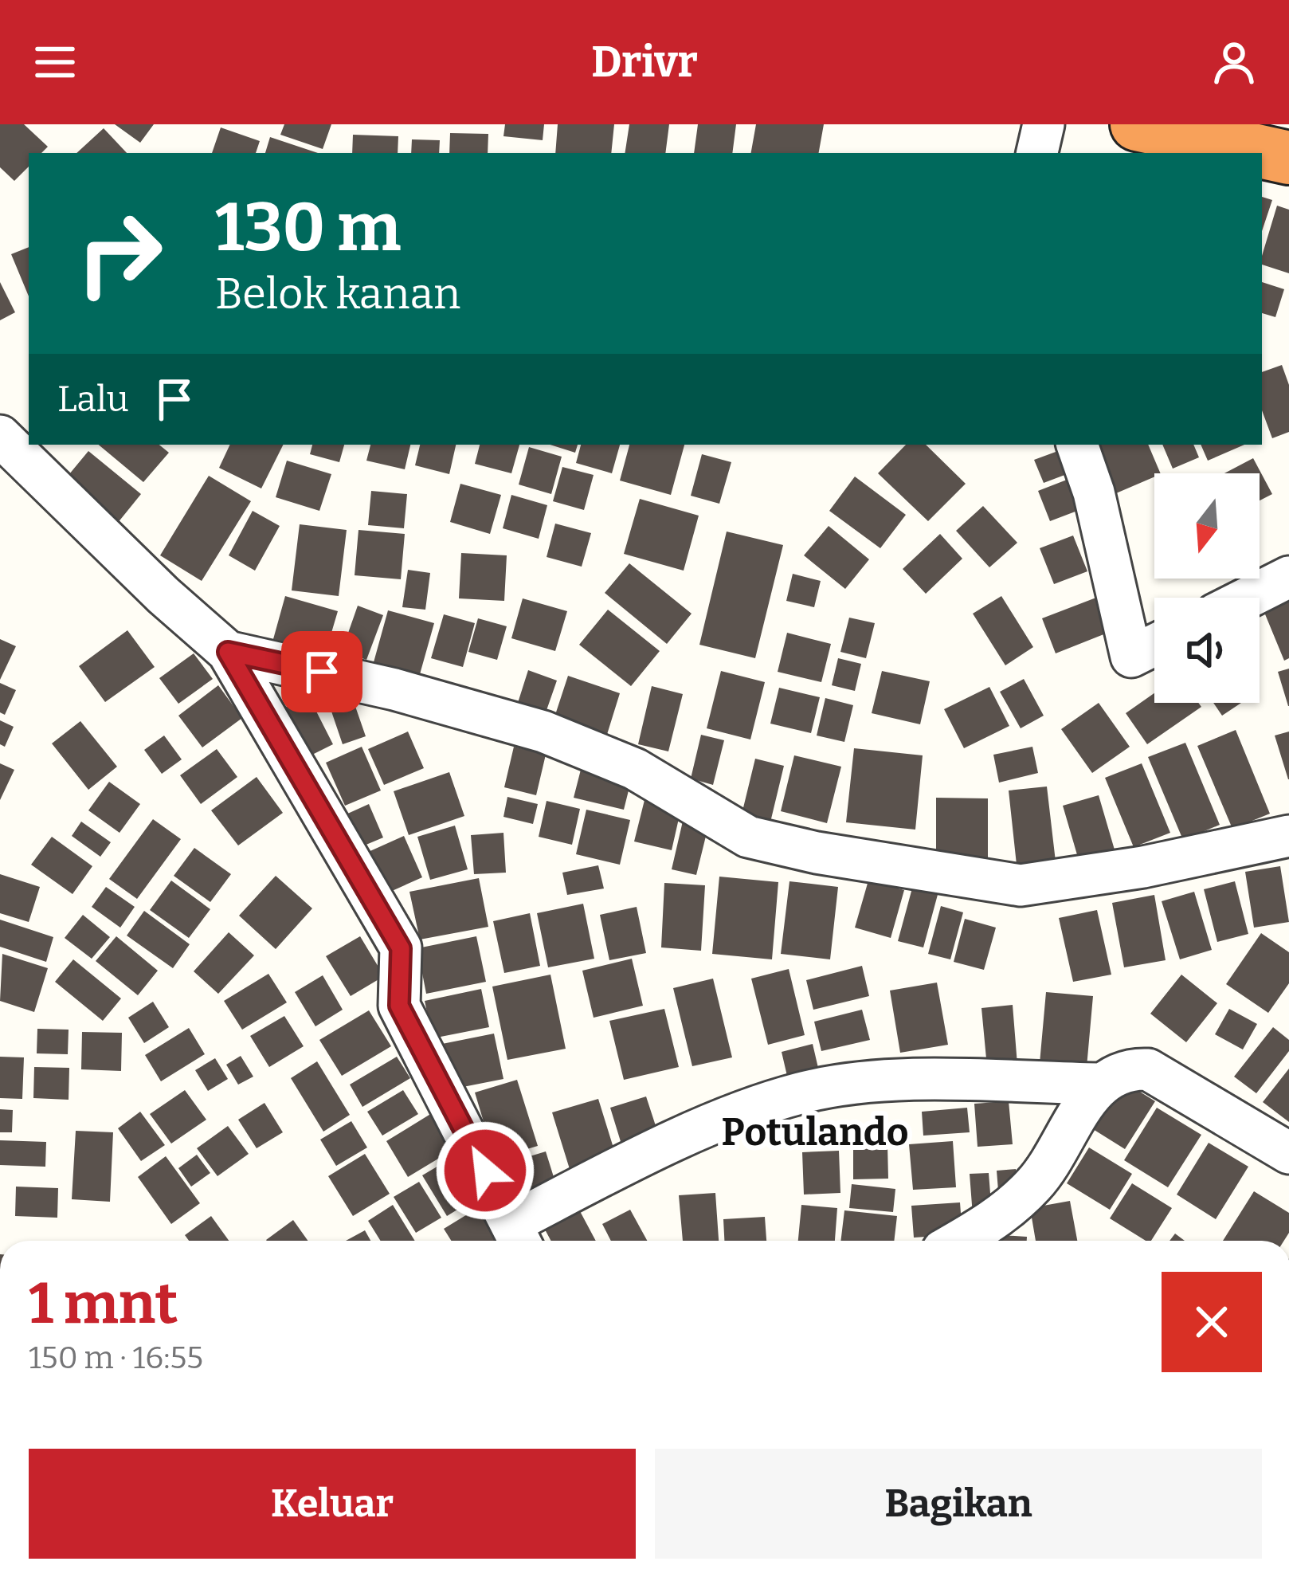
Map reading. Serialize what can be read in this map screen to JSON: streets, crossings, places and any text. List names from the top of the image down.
{
  "districts": ["Potulando"],
  "north": "bottom",
  "page": {
    "header": "Drivr",
    "turn": ["130 m", "Belok kanan"],
    "then": "Lalu",
    "heading": ["1 mnt", "150 m · 16:55"],
    "buttons": ["Keluar", "Bagikan"]
  }
}
